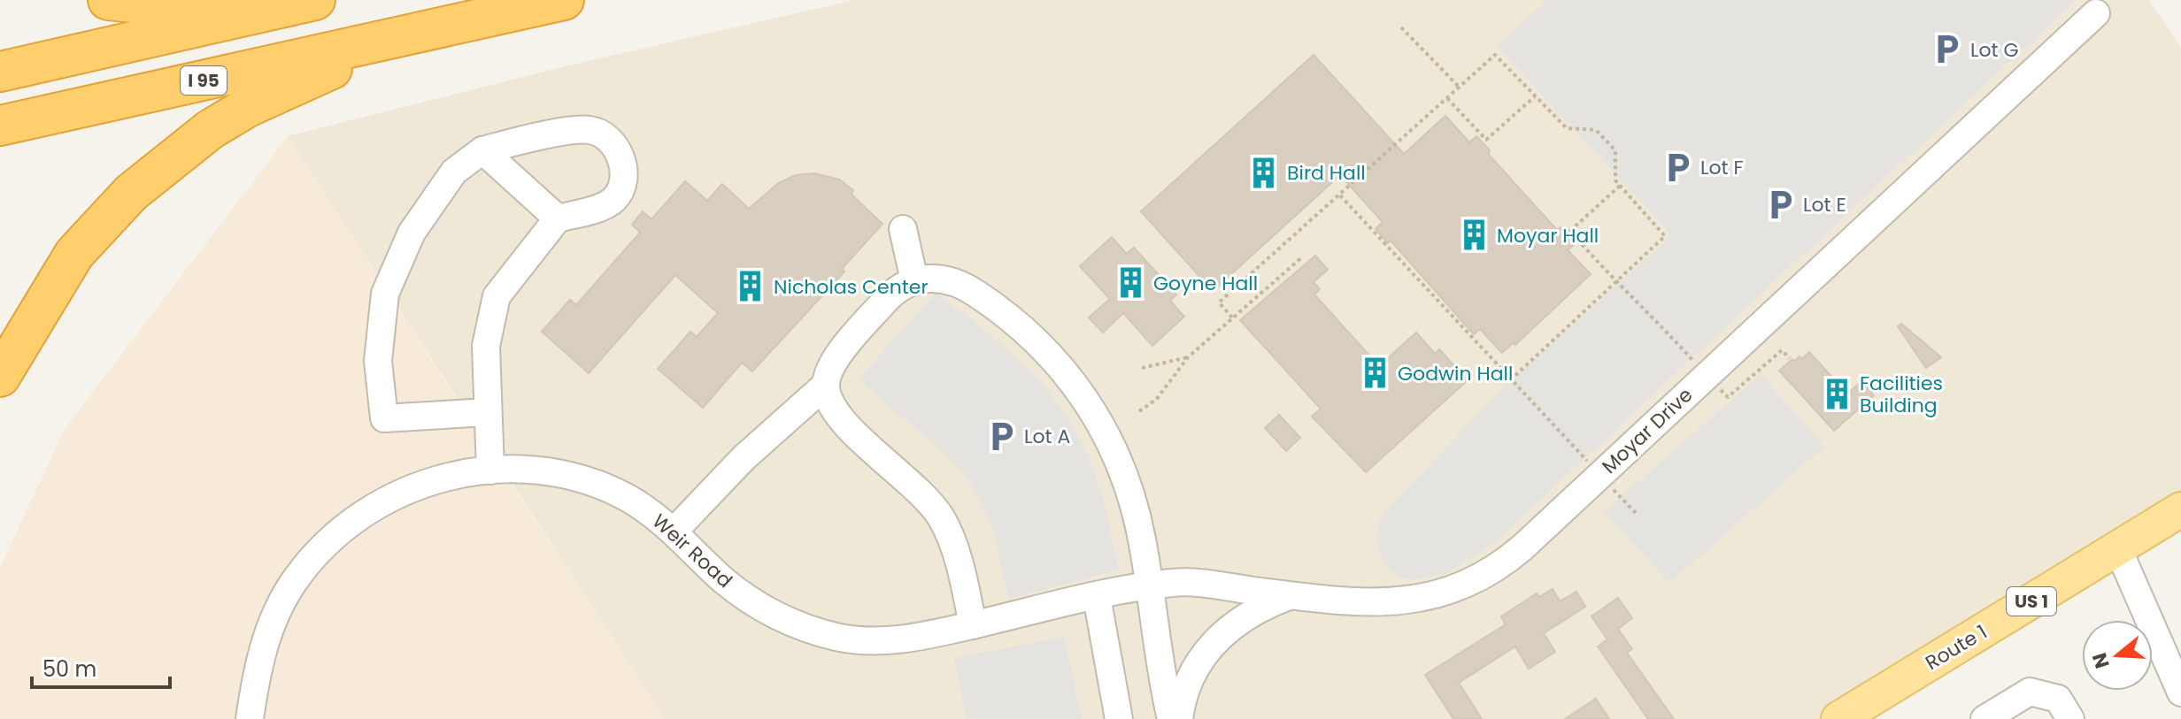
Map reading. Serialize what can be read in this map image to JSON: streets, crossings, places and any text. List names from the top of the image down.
{
  "streets": {
    "highway": ["I 95"],
    "main road": ["US 1", "Route 1"],
    "street": ["Moyar Drive", "Weir Road"]
  },
  "crossings": [
    ["Moyar Drive", "Weir Road"]
  ],
  "places": {
    "parking": [
      "Lot G",
      "Lot F",
      "Lot E",
      "Lot A"
    ],
    "building": [
      "Bird Hall",
      "Moyar Hall",
      "Goyne Hall",
      "Nicholas Center",
      "Godwin Hall",
      "Facilities Building"
    ]
  },
  "scale_bar": "50 m",
  "north": "left"
}
